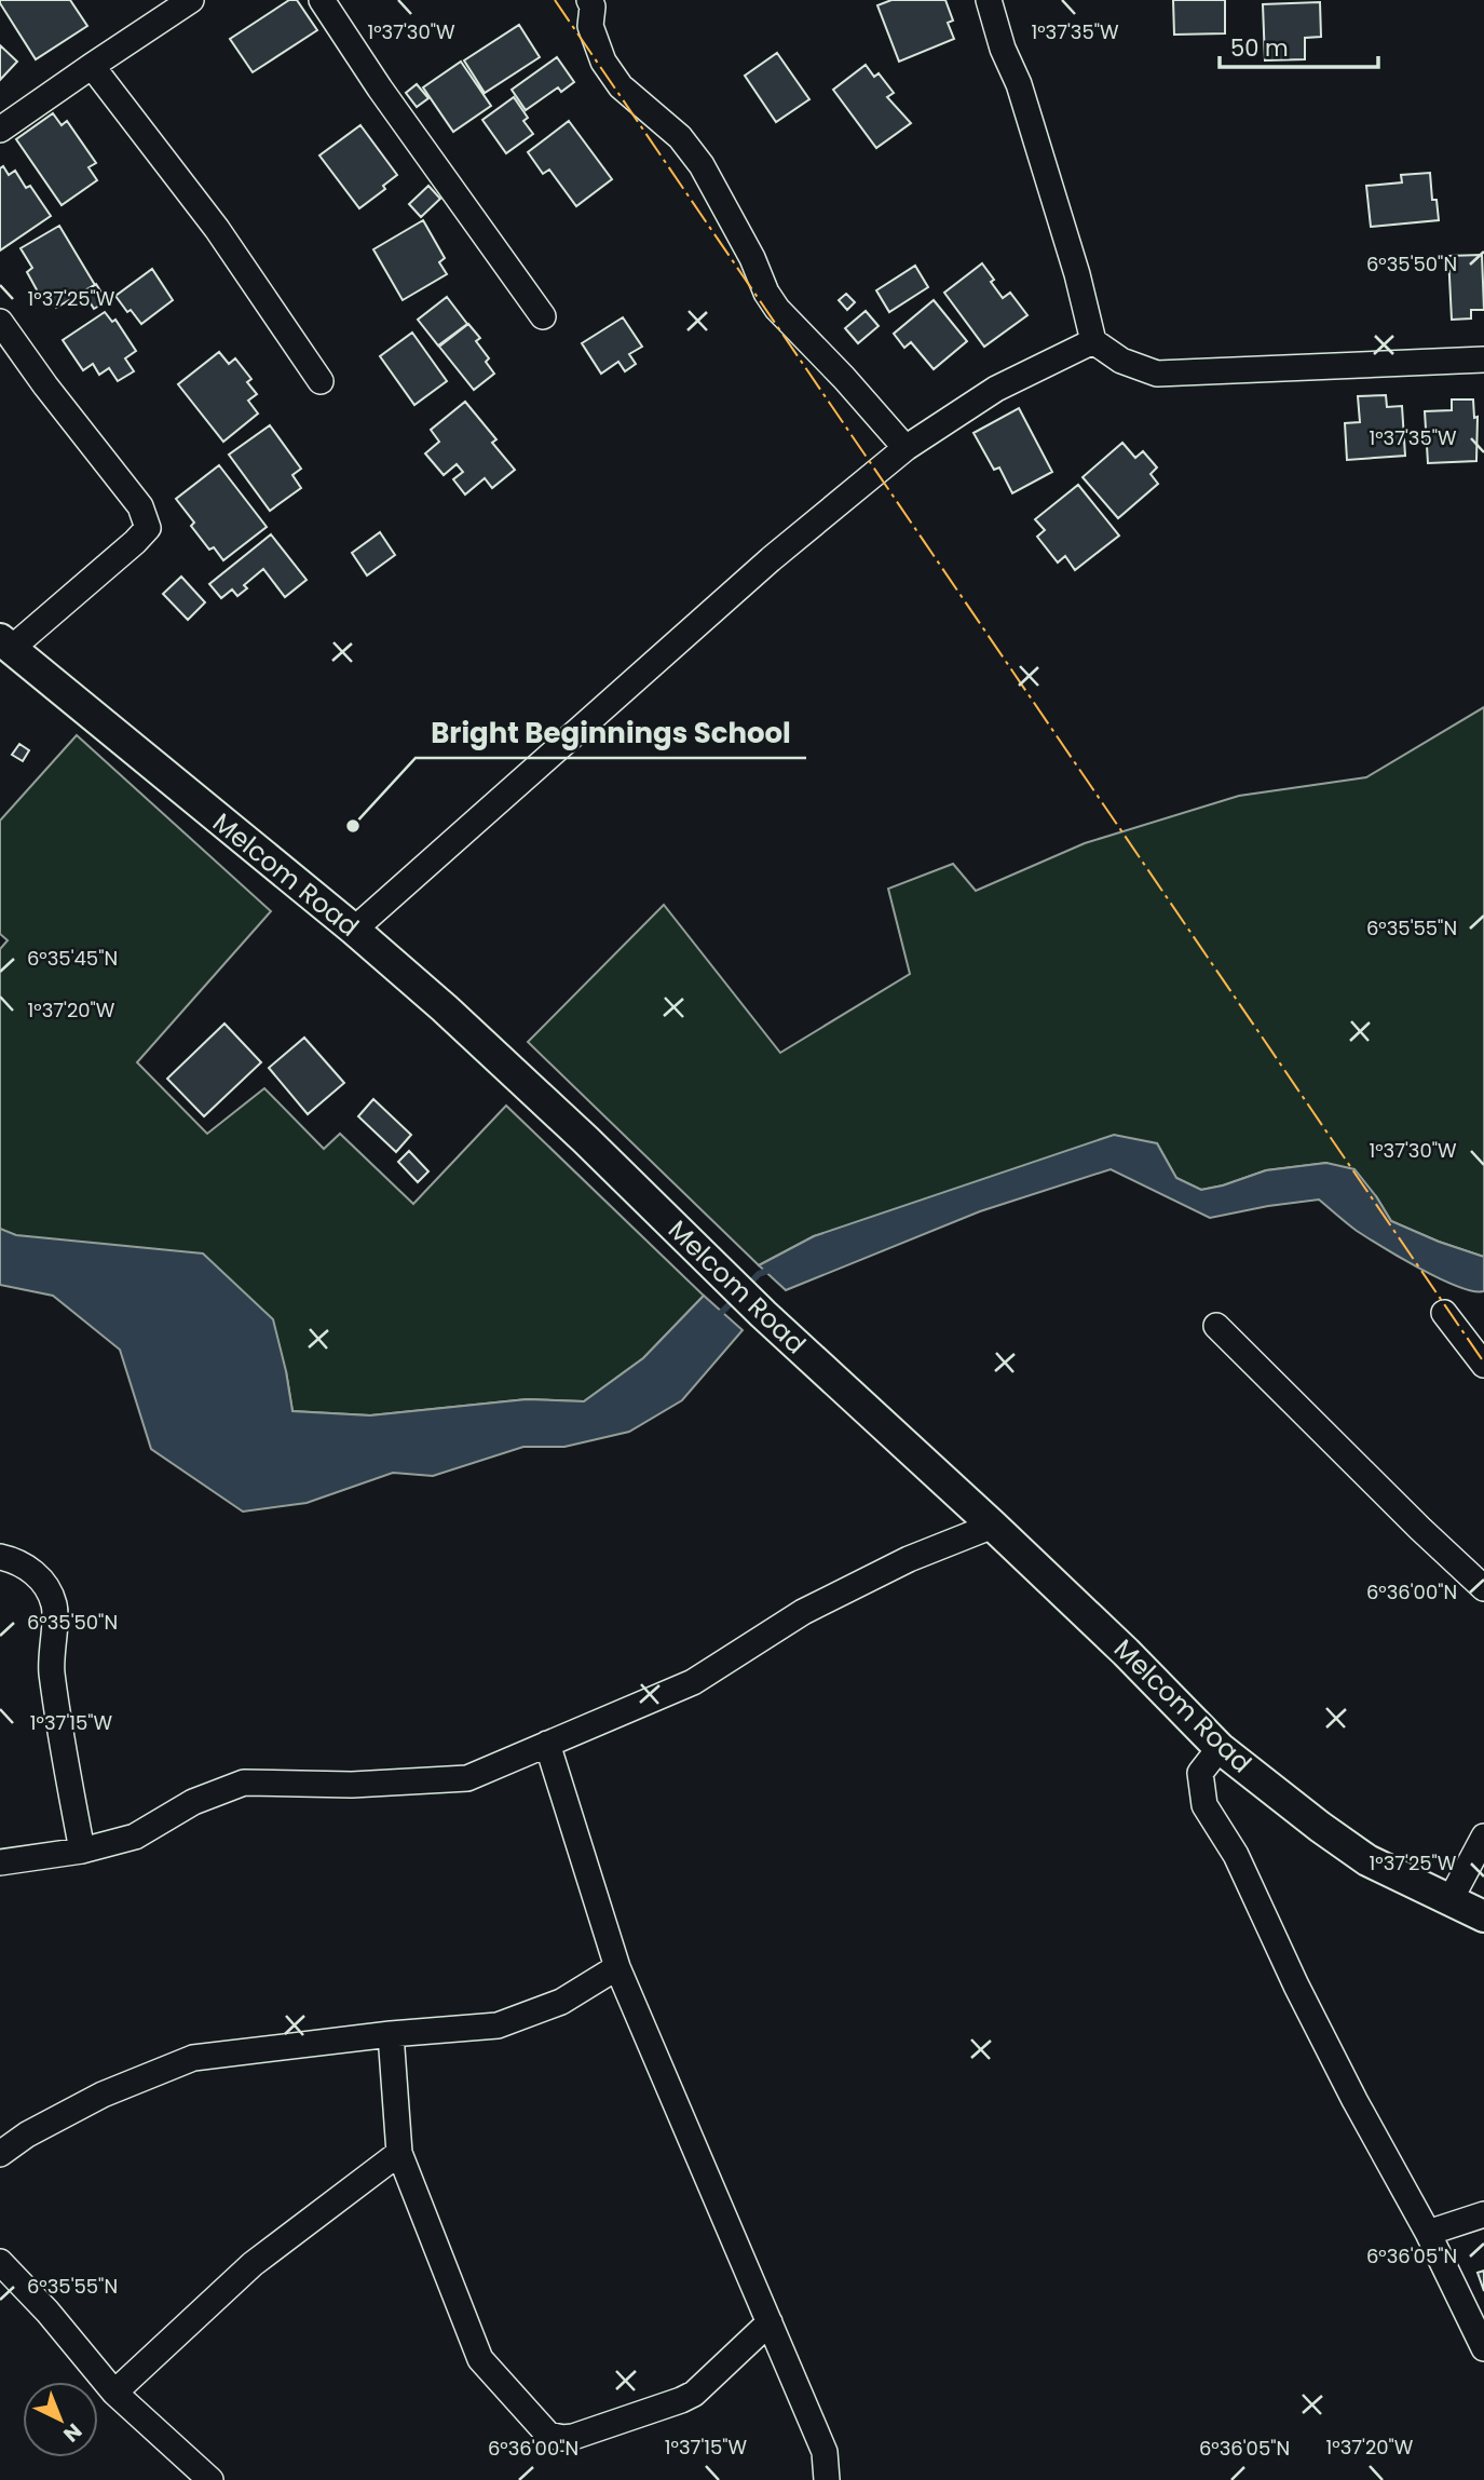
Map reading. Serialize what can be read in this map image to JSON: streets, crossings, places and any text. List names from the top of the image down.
{
  "streets": {
    "main road": ["Melcom Road"]
  },
  "places": ["Bright Beginnings School"],
  "scale_bar": "50 m",
  "north": "bottom right",
  "coordinates": [
    "1°37'35\"W",
    "1°37'30\"W",
    "6°35'50\"N",
    "1°37'25\"W",
    "6°35'55\"N",
    "6°35'45\"N",
    "1°37'20\"W",
    "6°36'00\"N",
    "1°37'15\"W",
    "6°36'05\"N"
  ]
}
